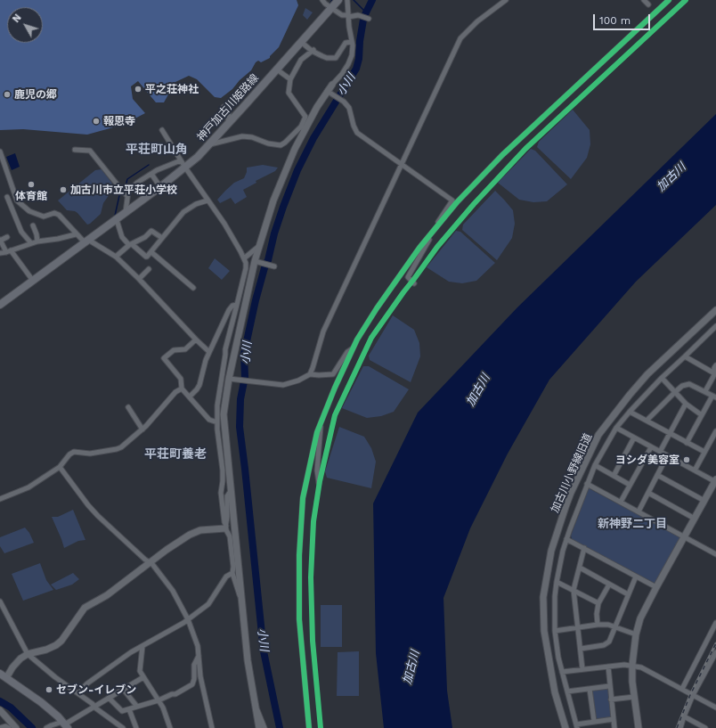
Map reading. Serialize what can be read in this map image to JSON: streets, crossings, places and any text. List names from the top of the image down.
{
  "streets": {
    "main road": ["神戸加古川姫路線"],
    "street": ["加古川小野線旧道"]
  },
  "districts": ["平荘町山角", "平荘町養老", "新神野二丁目"],
  "water": ["小川", "加古川"],
  "places": [
    "平之荘神社",
    "鹿児の郷",
    "報恩寺",
    "体育館",
    "加古川市立平荘小学校",
    "ヨシダ美容室",
    "セブン-イレブン"
  ],
  "scale_bar": "100 m",
  "north": "top left"
}
